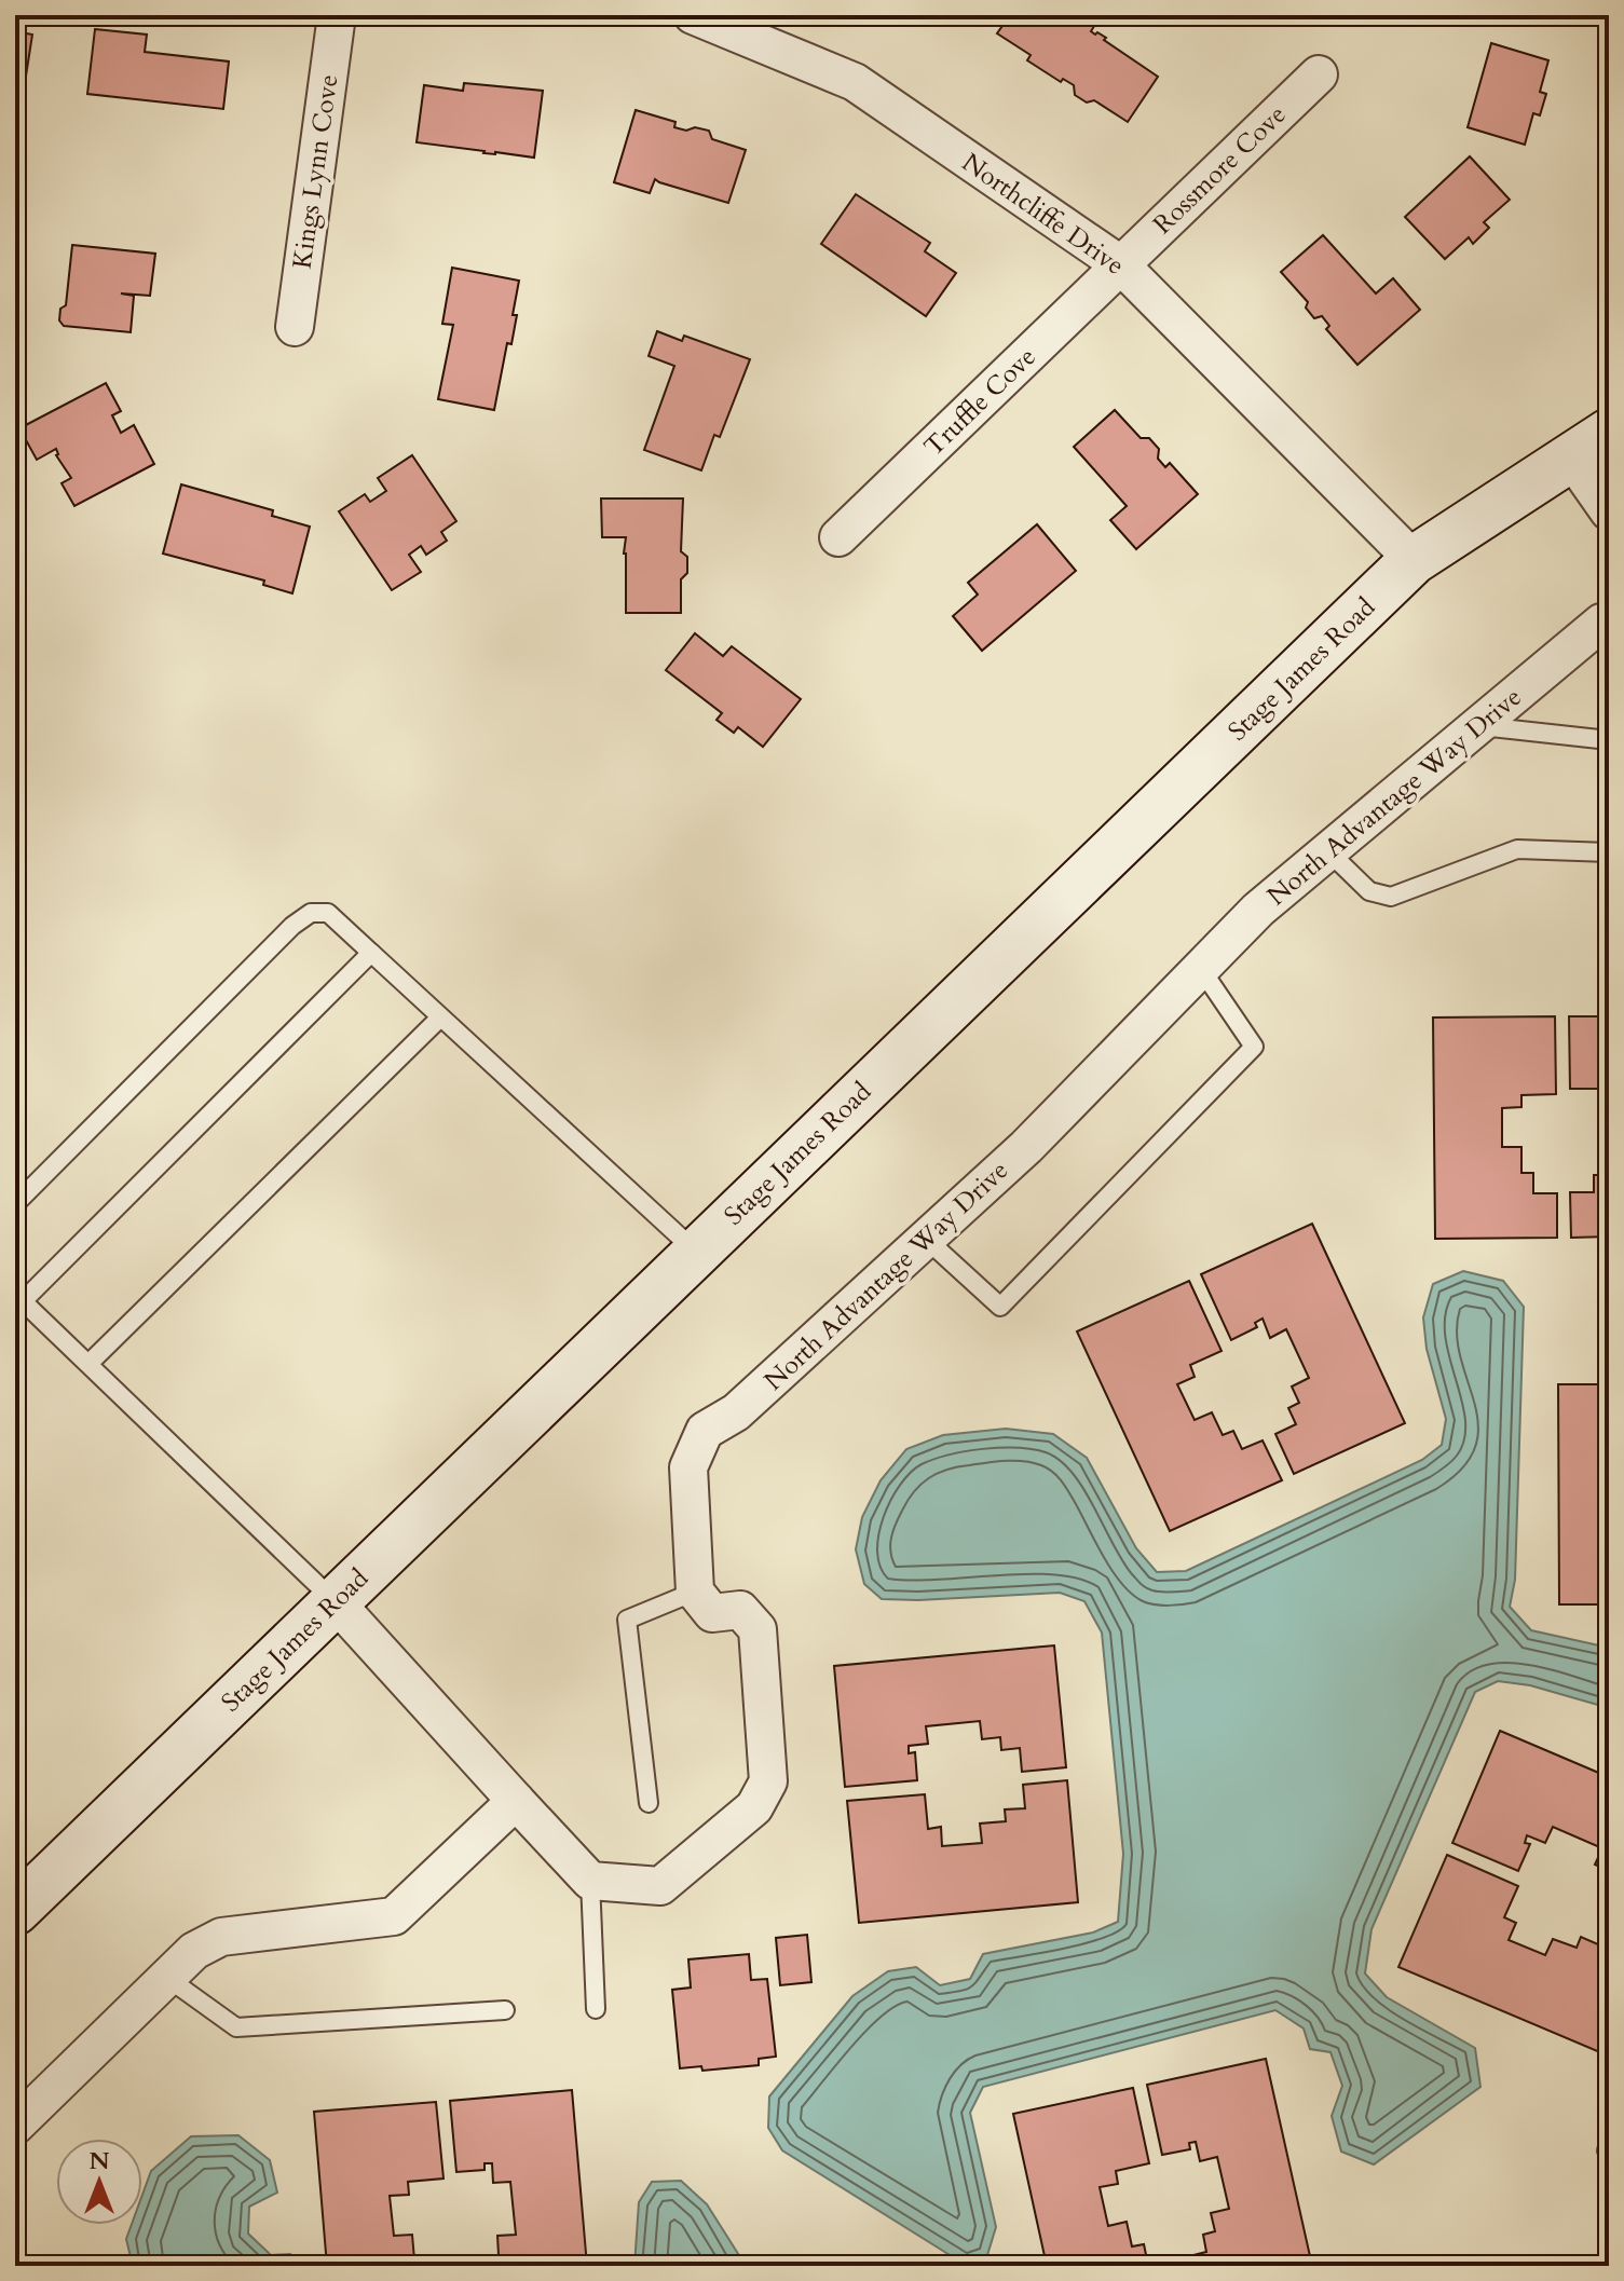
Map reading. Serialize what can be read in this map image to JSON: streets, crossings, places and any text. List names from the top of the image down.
{
  "streets": {
    "main road": ["Stage James Road"],
    "street": [
      "Rossmore Cove",
      "Kings Lynn Cove",
      "Northcliffe Drive",
      "Truffle Cove",
      "North Advantage Way Drive"
    ]
  },
  "crossings": [
    ["Rossmore Cove", "Northcliffe Drive"],
    ["Rossmore Cove", "Truffle Cove"],
    ["Northcliffe Drive", "Truffle Cove"],
    ["Northcliffe Drive", "Stage James Road"]
  ],
  "north": "top"
}
